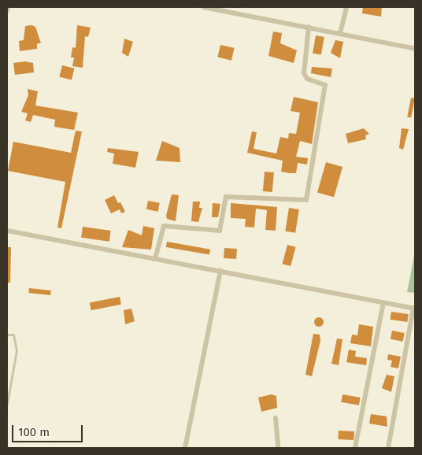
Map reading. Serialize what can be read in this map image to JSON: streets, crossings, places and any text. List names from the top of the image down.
{
  "scale_bar": "100 m"
}
